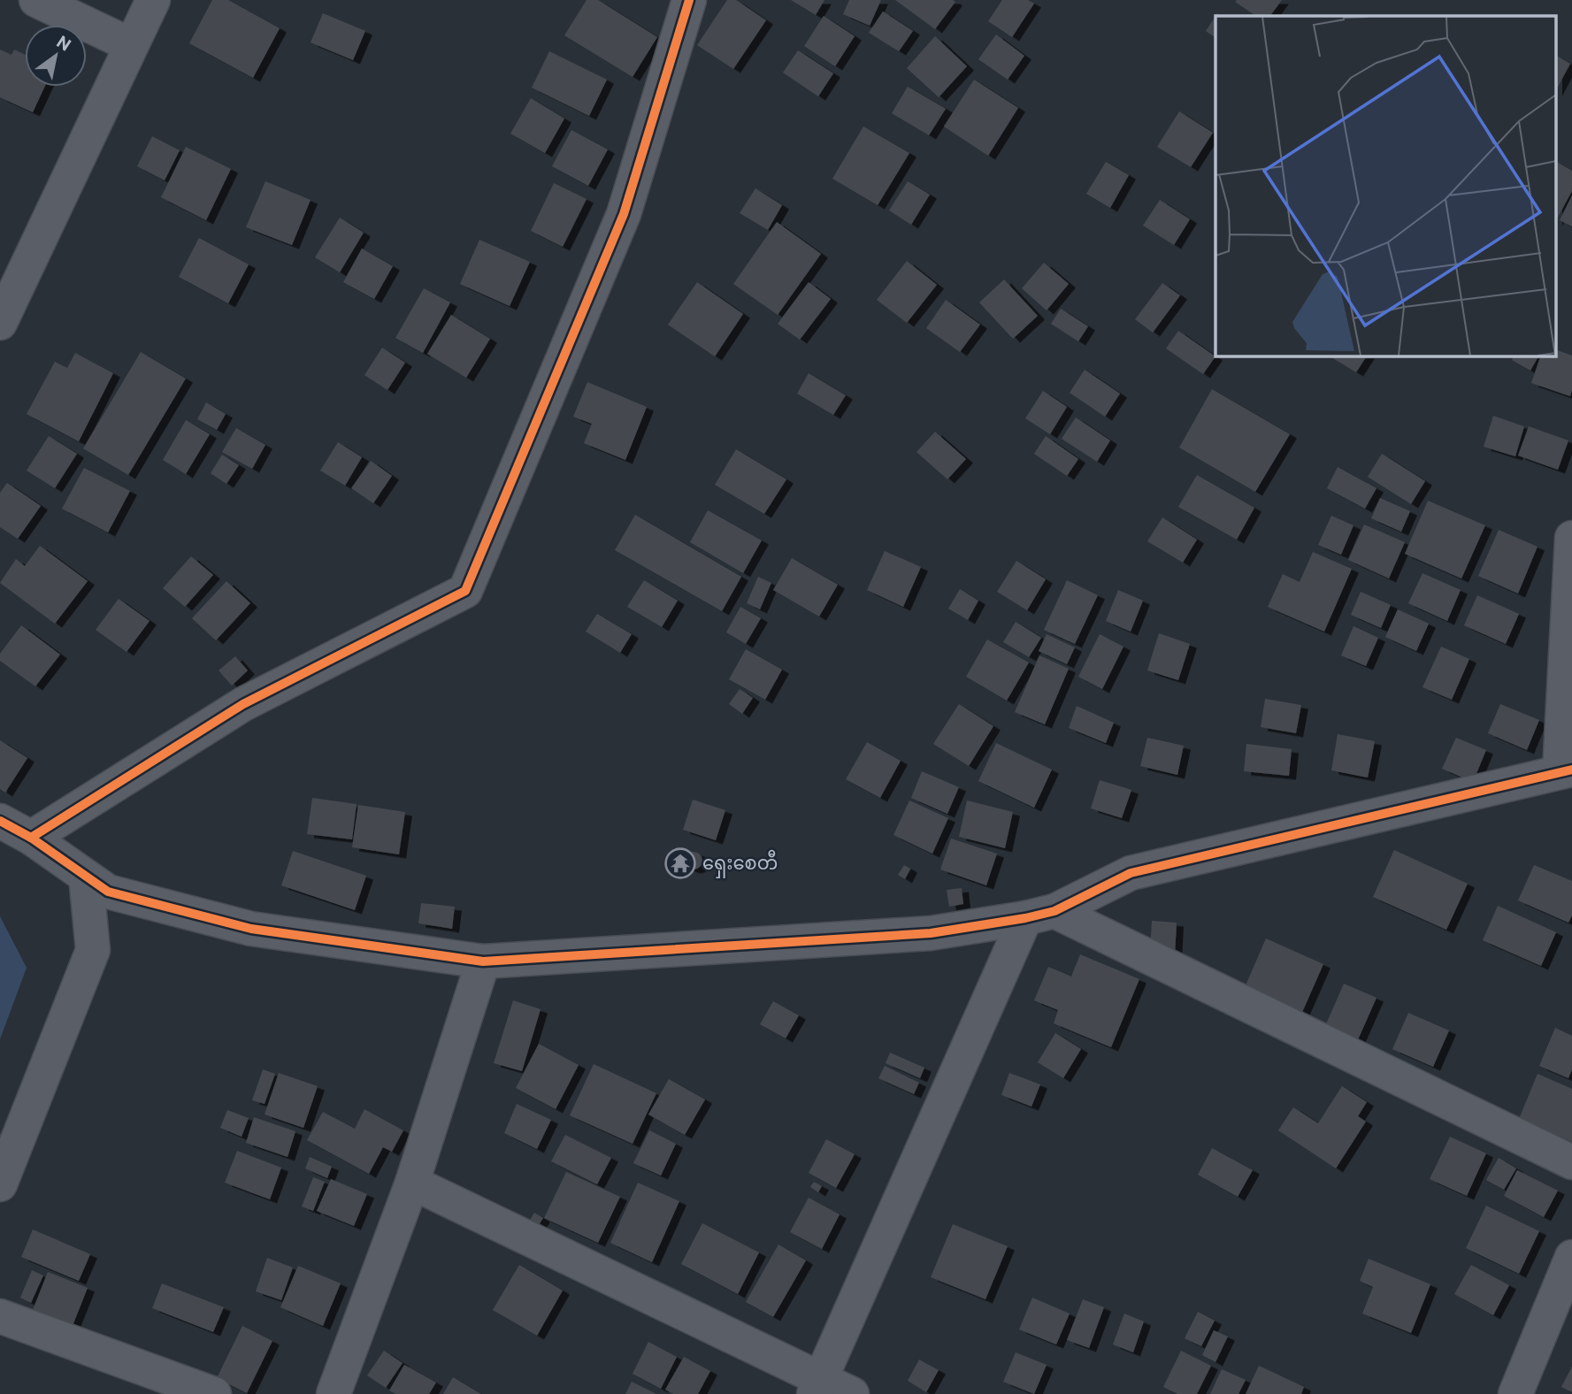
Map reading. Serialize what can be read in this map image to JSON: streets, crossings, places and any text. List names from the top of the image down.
{
  "places": {
    "temple": ["ရှေးစေတီ"]
  },
  "north": "top right"
}
